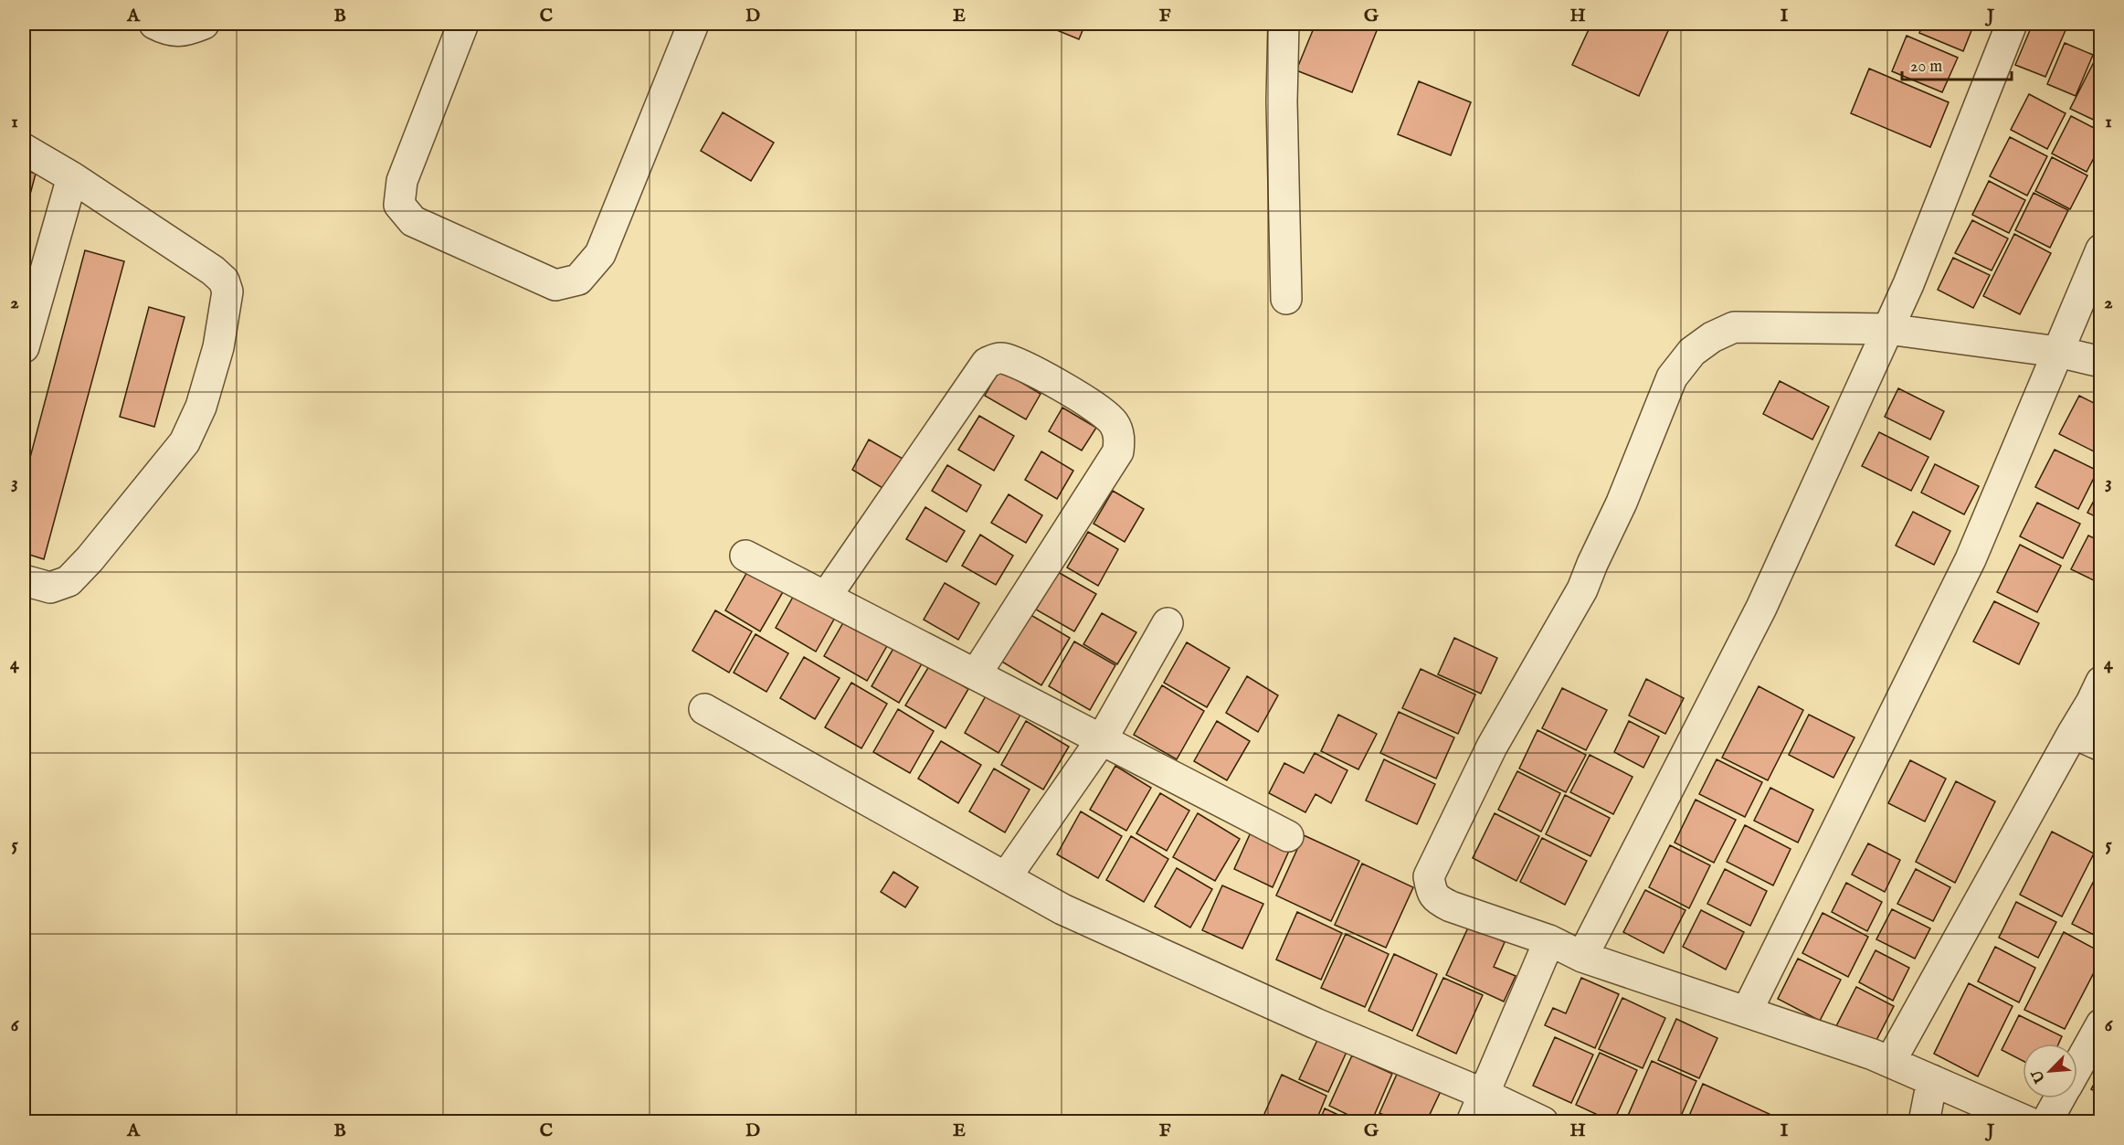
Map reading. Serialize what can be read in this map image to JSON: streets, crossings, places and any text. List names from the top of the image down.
{
  "scale_bar": "20 m",
  "north": "bottom left",
  "grid": {
    "columns": [
      "A",
      "B",
      "C",
      "D",
      "E",
      "F",
      "G",
      "H",
      "I",
      "J"
    ],
    "rows": [
      "1",
      "2",
      "3",
      "4",
      "5",
      "6"
    ]
  }
}
